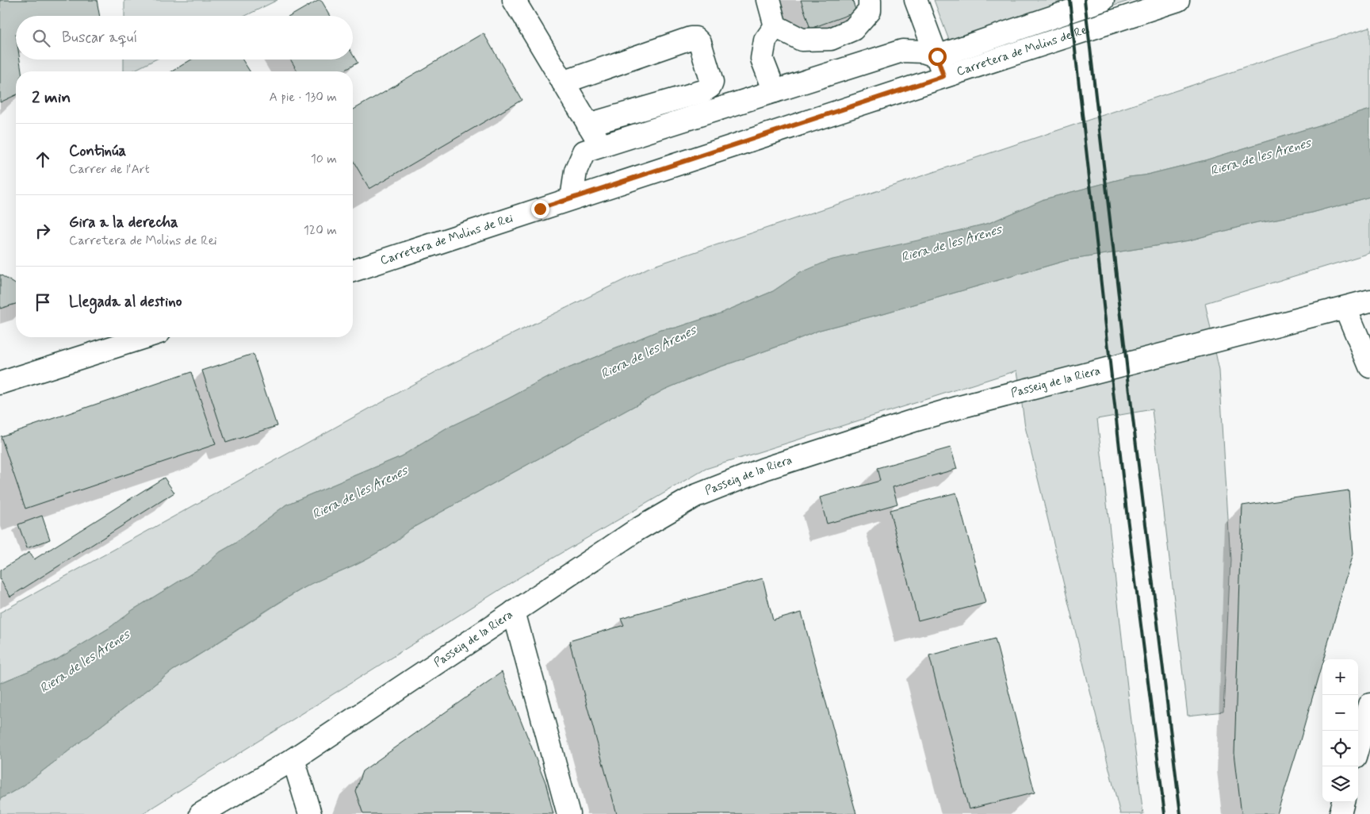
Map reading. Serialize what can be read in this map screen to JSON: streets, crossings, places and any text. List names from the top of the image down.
{
  "streets": {
    "street": ["Carretera de Molins de Rei", "Passeig de la Riera"]
  },
  "water": ["Riera de les Arenes"],
  "page": {
    "search": "Buscar aquí",
    "heading": ["2 min", "A pie · 130 m"],
    "list": [
      ["Continúa", "Carrer de l'Art", "10 m"],
      ["Gira a la derecha", "Carretera de Molins de Rei", "120 m"],
      "Llegada al destino"
    ],
    "map_buttons": ["+", "−"]
  }
}
